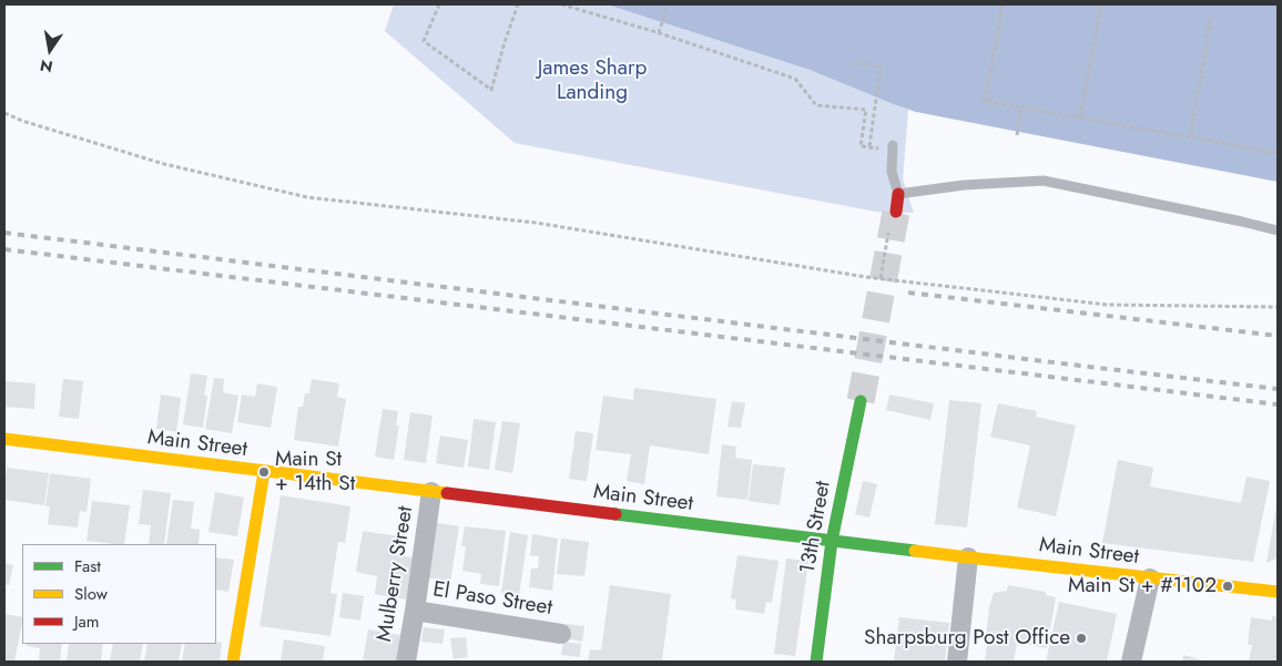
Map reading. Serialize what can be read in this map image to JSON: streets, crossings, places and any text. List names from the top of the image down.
{
  "streets": {
    "main road": ["Main Street", "13th Street"],
    "street": ["Mulberry Street", "El Paso Street"]
  },
  "crossings": [
    ["Main Street", "13th Street"],
    ["Main Street", "Mulberry Street"],
    ["Mulberry Street", "El Paso Street"]
  ],
  "parks": ["James Sharp Landing"],
  "places": ["Main St + 14th St", "Main St + #1102", "Sharpsburg Post Office"],
  "legend": ["Fast", "Slow", "Jam"],
  "north": "bottom"
}
